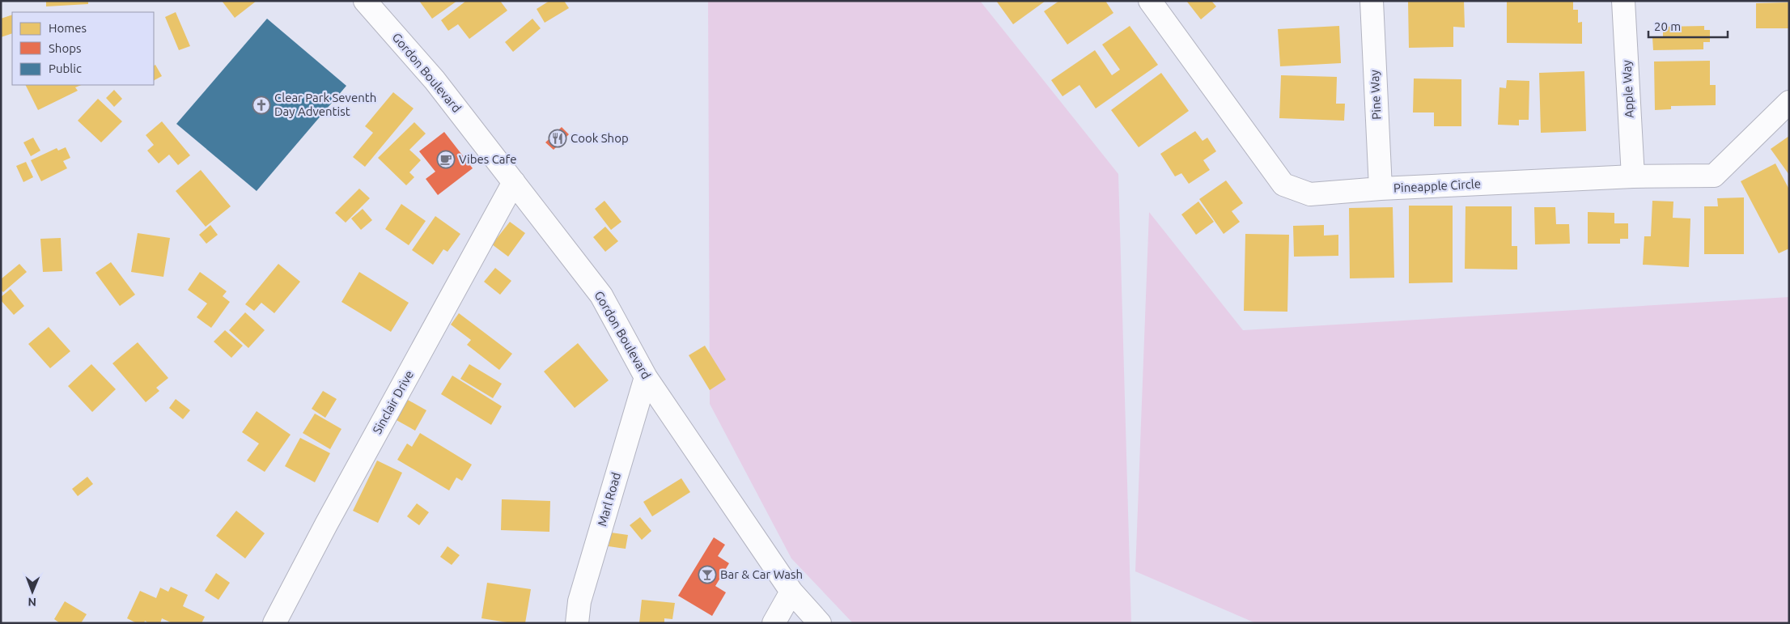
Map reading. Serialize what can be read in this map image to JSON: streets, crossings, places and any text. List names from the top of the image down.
{
  "streets": {
    "street": [
      "Gordon Boulevard",
      "Apple Way",
      "Pine Way",
      "Pineapple Circle",
      "Sinclair Drive",
      "Marl Road"
    ]
  },
  "crossings": [
    ["Gordon Boulevard", "Sinclair Drive"],
    ["Gordon Boulevard", "Marl Road"],
    ["Apple Way", "Pineapple Circle"],
    ["Pine Way", "Pineapple Circle"]
  ],
  "places": {
    "church": ["Clear Park Seventh Day Adventist"],
    "restaurant": ["Cook Shop"],
    "cafe": ["Vibes Cafe"],
    "bar": ["Bar & Car Wash"]
  },
  "legend": ["Homes", "Shops", "Public"],
  "scale_bar": "20 m",
  "north": "bottom"
}
